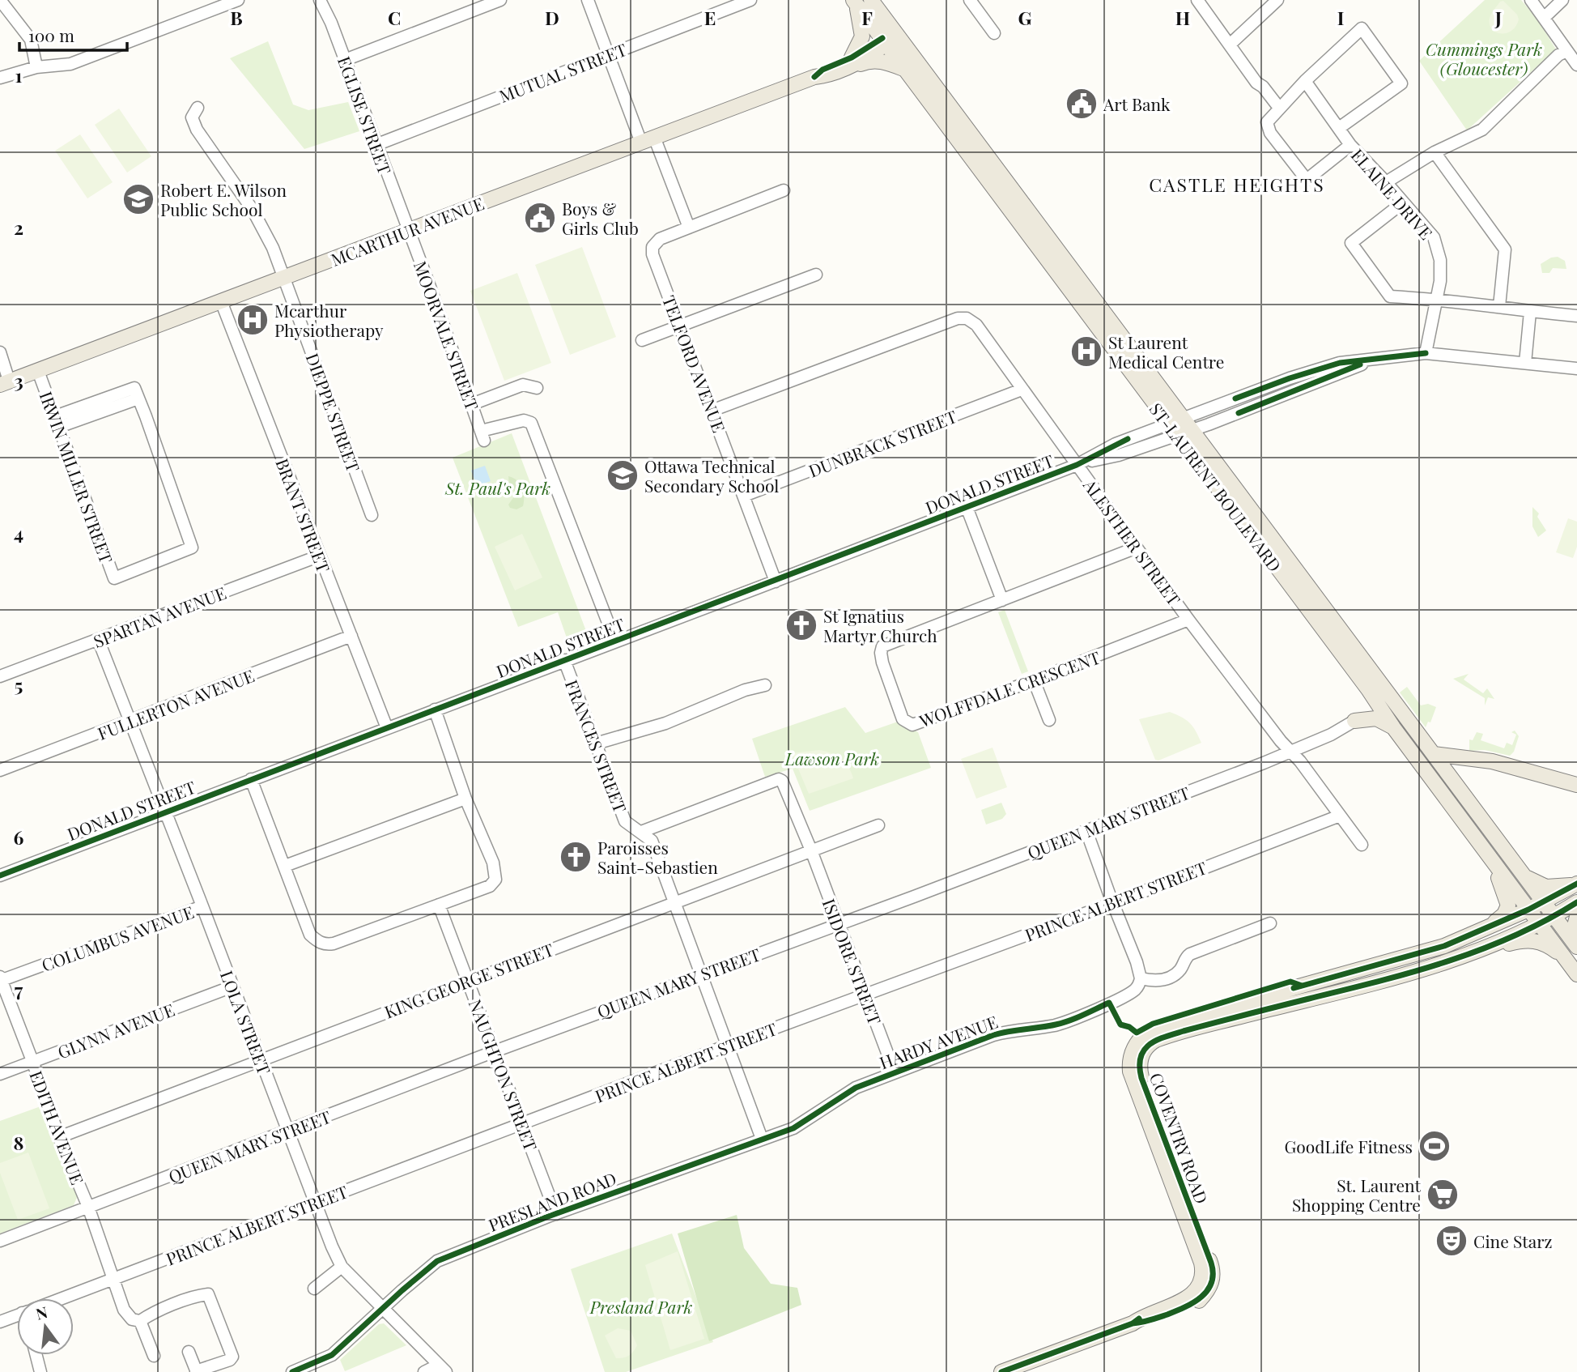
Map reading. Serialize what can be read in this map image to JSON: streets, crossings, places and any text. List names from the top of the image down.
{
  "streets": {
    "main road": ["MCARTHUR AVENUE", "ST-LAURENT BOULEVARD", "COVENTRY ROAD"],
    "street": [
      "MUTUAL STREET",
      "EGLISE STREET",
      "ELAINE DRIVE",
      "MOORVALE STREET",
      "TELFORD AVENUE",
      "DIEPPE STREET",
      "DUNBRACK STREET",
      "IRWIN MILLER STREET",
      "DONALD STREET",
      "BRANT STREET",
      "ALESTHER STREET",
      "SPARTAN AVENUE",
      "WOLFFDALE CRESCENT",
      "FULLERTON AVENUE",
      "FRANCES STREET",
      "QUEEN MARY STREET",
      "PRINCE ALBERT STREET",
      "COLUMBUS AVENUE",
      "ISIDORE STREET",
      "KING GEORGE STREET",
      "LOLA STREET",
      "GLYNN AVENUE",
      "HARDY AVENUE",
      "NAUGHTON STREET",
      "EDITH AVENUE",
      "PRESLAND ROAD"
    ]
  },
  "crossings": [
    ["MUTUAL STREET", "EGLISE STREET"],
    ["EGLISE STREET", "MCARTHUR AVENUE"],
    ["EGLISE STREET", "MOORVALE STREET"],
    ["ELAINE DRIVE", "DONALD STREET"],
    ["MCARTHUR AVENUE", "MOORVALE STREET"],
    ["MCARTHUR AVENUE", "DIEPPE STREET"],
    ["MCARTHUR AVENUE", "IRWIN MILLER STREET"],
    ["MCARTHUR AVENUE", "ST-LAURENT BOULEVARD"],
    ["MCARTHUR AVENUE", "BRANT STREET"],
    ["MOORVALE STREET", "DONALD STREET"],
    ["TELFORD AVENUE", "DUNBRACK STREET"],
    ["TELFORD AVENUE", "DONALD STREET"],
    ["TELFORD AVENUE", "ALESTHER STREET"],
    ["DUNBRACK STREET", "ALESTHER STREET"],
    ["DONALD STREET", "ST-LAURENT BOULEVARD"],
    ["DONALD STREET", "BRANT STREET"],
    ["DONALD STREET", "ALESTHER STREET"],
    ["DONALD STREET", "FRANCES STREET"],
    ["DONALD STREET", "LOLA STREET"],
    ["ST-LAURENT BOULEVARD", "COVENTRY ROAD"],
    ["BRANT STREET", "SPARTAN AVENUE"],
    ["BRANT STREET", "FULLERTON AVENUE"],
    ["ALESTHER STREET", "WOLFFDALE CRESCENT"],
    ["ALESTHER STREET", "QUEEN MARY STREET"],
    ["ALESTHER STREET", "PRINCE ALBERT STREET"],
    ["SPARTAN AVENUE", "LOLA STREET"],
    ["FULLERTON AVENUE", "LOLA STREET"],
    ["FRANCES STREET", "QUEEN MARY STREET"],
    ["FRANCES STREET", "PRINCE ALBERT STREET"],
    ["FRANCES STREET", "ISIDORE STREET"],
    ["FRANCES STREET", "KING GEORGE STREET"],
    ["FRANCES STREET", "PRESLAND ROAD"],
    ["QUEEN MARY STREET", "ISIDORE STREET"],
    ["QUEEN MARY STREET", "LOLA STREET"],
    ["QUEEN MARY STREET", "NAUGHTON STREET"],
    ["QUEEN MARY STREET", "EDITH AVENUE"],
    ["PRINCE ALBERT STREET", "ISIDORE STREET"],
    ["PRINCE ALBERT STREET", "LOLA STREET"],
    ["PRINCE ALBERT STREET", "NAUGHTON STREET"],
    ["PRINCE ALBERT STREET", "EDITH AVENUE"],
    ["COLUMBUS AVENUE", "LOLA STREET"],
    ["COLUMBUS AVENUE", "EDITH AVENUE"],
    ["ISIDORE STREET", "KING GEORGE STREET"],
    ["ISIDORE STREET", "HARDY AVENUE"],
    ["KING GEORGE STREET", "LOLA STREET"],
    ["KING GEORGE STREET", "NAUGHTON STREET"],
    ["KING GEORGE STREET", "EDITH AVENUE"],
    ["LOLA STREET", "GLYNN AVENUE"],
    ["LOLA STREET", "PRESLAND ROAD"],
    ["GLYNN AVENUE", "EDITH AVENUE"],
    ["HARDY AVENUE", "PRESLAND ROAD"],
    ["NAUGHTON STREET", "PRESLAND ROAD"]
  ],
  "districts": ["CASTLE HEIGHTS"],
  "parks": [
    "Cummings Park (Gloucester)",
    "St. Paul's Park",
    "Lawson Park",
    "Presland Park"
  ],
  "places": {
    "public building": ["Art Bank", "Boys & Girls Club"],
    "school or university": ["Robert E. Wilson Public School", "Ottawa Technical Secondary School"],
    "hospital": ["Mcarthur Physiotherapy", "St Laurent Medical Centre"],
    "church": ["St Ignatius Martyr Church", "Paroisses Saint-Sebastien"],
    "sports": ["GoodLife Fitness"],
    "supermarket": ["St. Laurent Shopping Centre"],
    "theatre": ["Cine Starz"]
  },
  "scale_bar": "100 m",
  "north": "top",
  "grid": {
    "columns": [
      "B",
      "C",
      "D",
      "E",
      "F",
      "G",
      "H",
      "I",
      "J"
    ],
    "rows": [
      "1",
      "2",
      "3",
      "4",
      "5",
      "6",
      "7",
      "8"
    ]
  }
}
